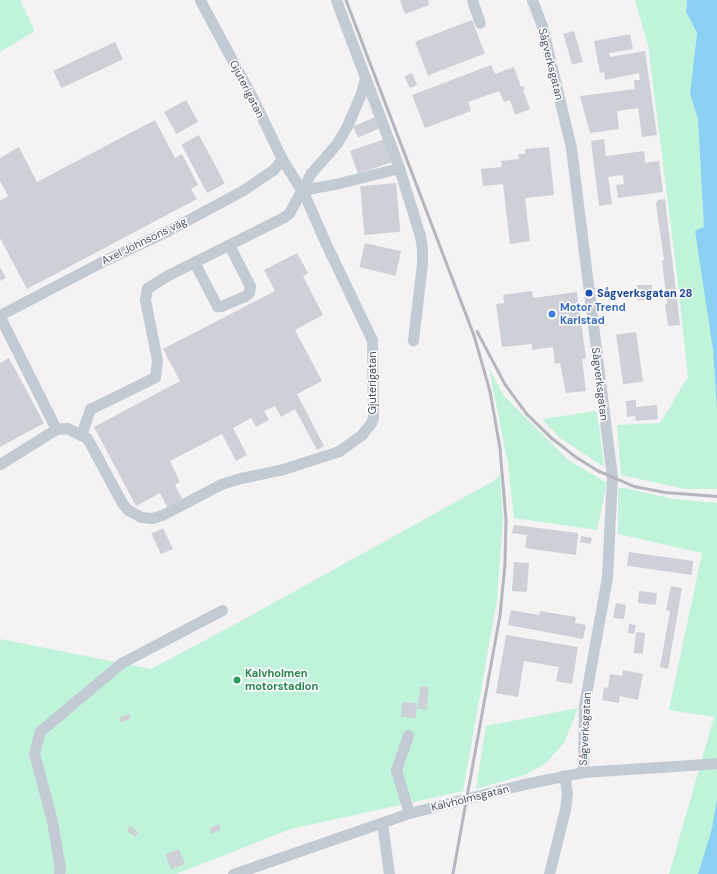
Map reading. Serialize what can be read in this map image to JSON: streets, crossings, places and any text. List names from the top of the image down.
{
  "streets": {
    "street": [
      "Sågverksgatan",
      "Gjuterigatan",
      "Axel Johnsons väg",
      "Kalvholmsgatan"
    ]
  },
  "crossings": [
    ["Sågverksgatan", "Kalvholmsgatan"],
    ["Gjuterigatan", "Axel Johnsons väg"]
  ],
  "places": ["Sågverksgatan 28", "Motor Trend Karlstad", "Kalvholmen motorstadion"]
}
